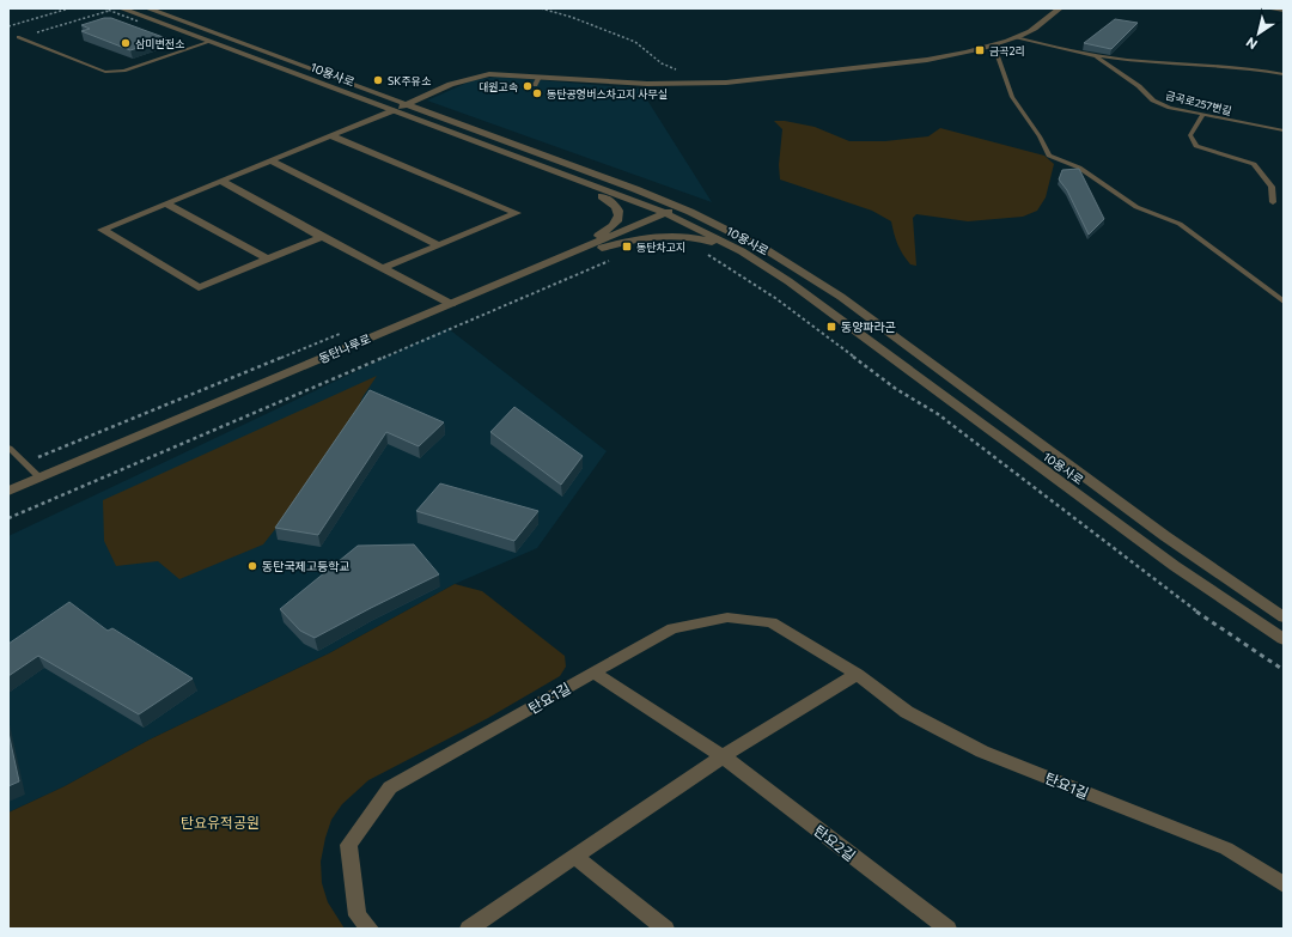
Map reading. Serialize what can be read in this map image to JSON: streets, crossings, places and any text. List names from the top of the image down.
{
  "streets": {
    "street": [
      "10용사로",
      "동탄나루로",
      "탄요1길",
      "탄요2길"
    ],
    "lane": ["금곡로257번길"]
  },
  "crossings": [
    ["10용사로", "동탄나루로"],
    ["탄요1길", "탄요2길"]
  ],
  "parks": ["탄요유적공원"],
  "places": {
    "other": [
      "삼미변전소",
      "SK주유소",
      "대원고속",
      "동탄공영버스차고지 사무실",
      "동탄국제고등학교"
    ],
    "transit": ["금곡2리", "동탄차고지", "동양파라곤"]
  },
  "north": "bottom left"
}
